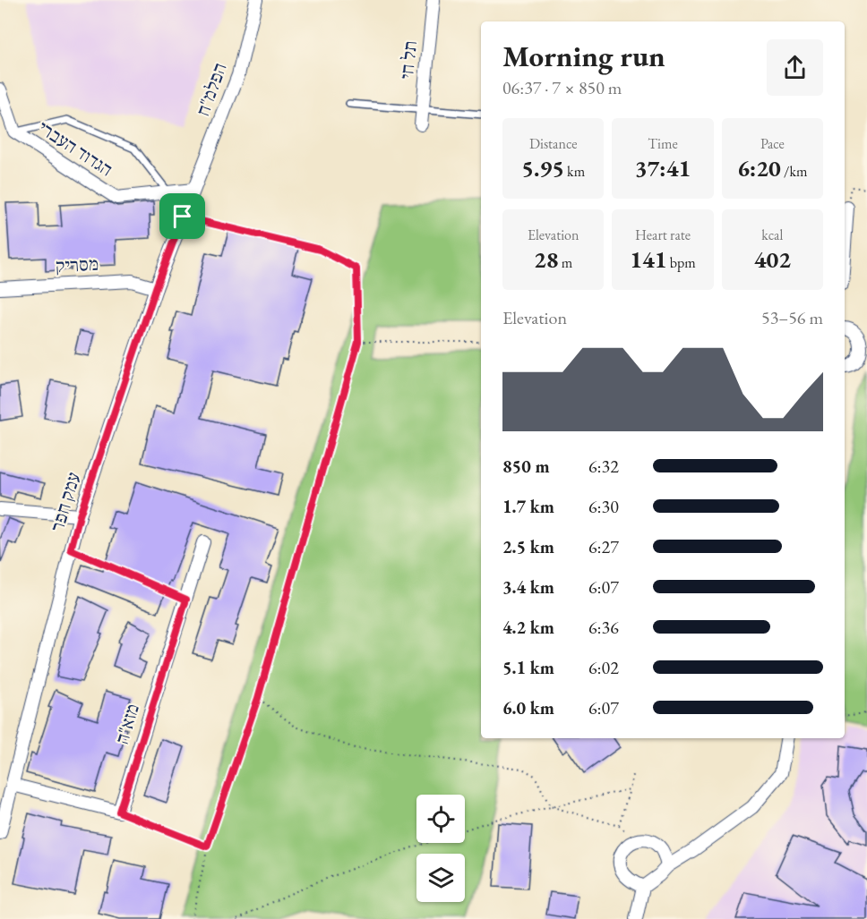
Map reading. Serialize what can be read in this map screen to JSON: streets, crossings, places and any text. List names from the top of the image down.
{
  "streets": {
    "street": [
      "תל חי",
      "הפלמ\"ח",
      "הגדוד העברי",
      "מסריק",
      "עמק חפר",
      "מזא\"ה"
    ]
  },
  "crossings": [
    ["הפלמ\"ח", "הגדוד העברי"],
    ["הפלמ\"ח", "עמק חפר"],
    ["הגדוד העברי", "עמק חפר"],
    ["מסריק", "עמק חפר"]
  ],
  "page": {
    "heading": ["Morning run", "06:37 · 7 × 850 m"],
    "stats": [
      ["Distance", "5.95 km"],
      ["Time", "37:41"],
      ["Pace", "6:20 /km"],
      ["Elevation", "28 m"],
      ["Heart rate", "141 bpm"],
      ["kcal", "402"]
    ],
    "chart": ["Elevation", "53–56 m"],
    "list": [
      {
        "name": "850 m",
        "note": "6:32"
      },
      {
        "name": "1.7 km",
        "note": "6:30"
      },
      {
        "name": "2.5 km",
        "note": "6:27"
      },
      {
        "name": "3.4 km",
        "note": "6:07"
      },
      {
        "name": "4.2 km",
        "note": "6:36"
      },
      {
        "name": "5.1 km",
        "note": "6:02"
      },
      {
        "name": "6.0 km",
        "note": "6:07"
      }
    ]
  }
}
